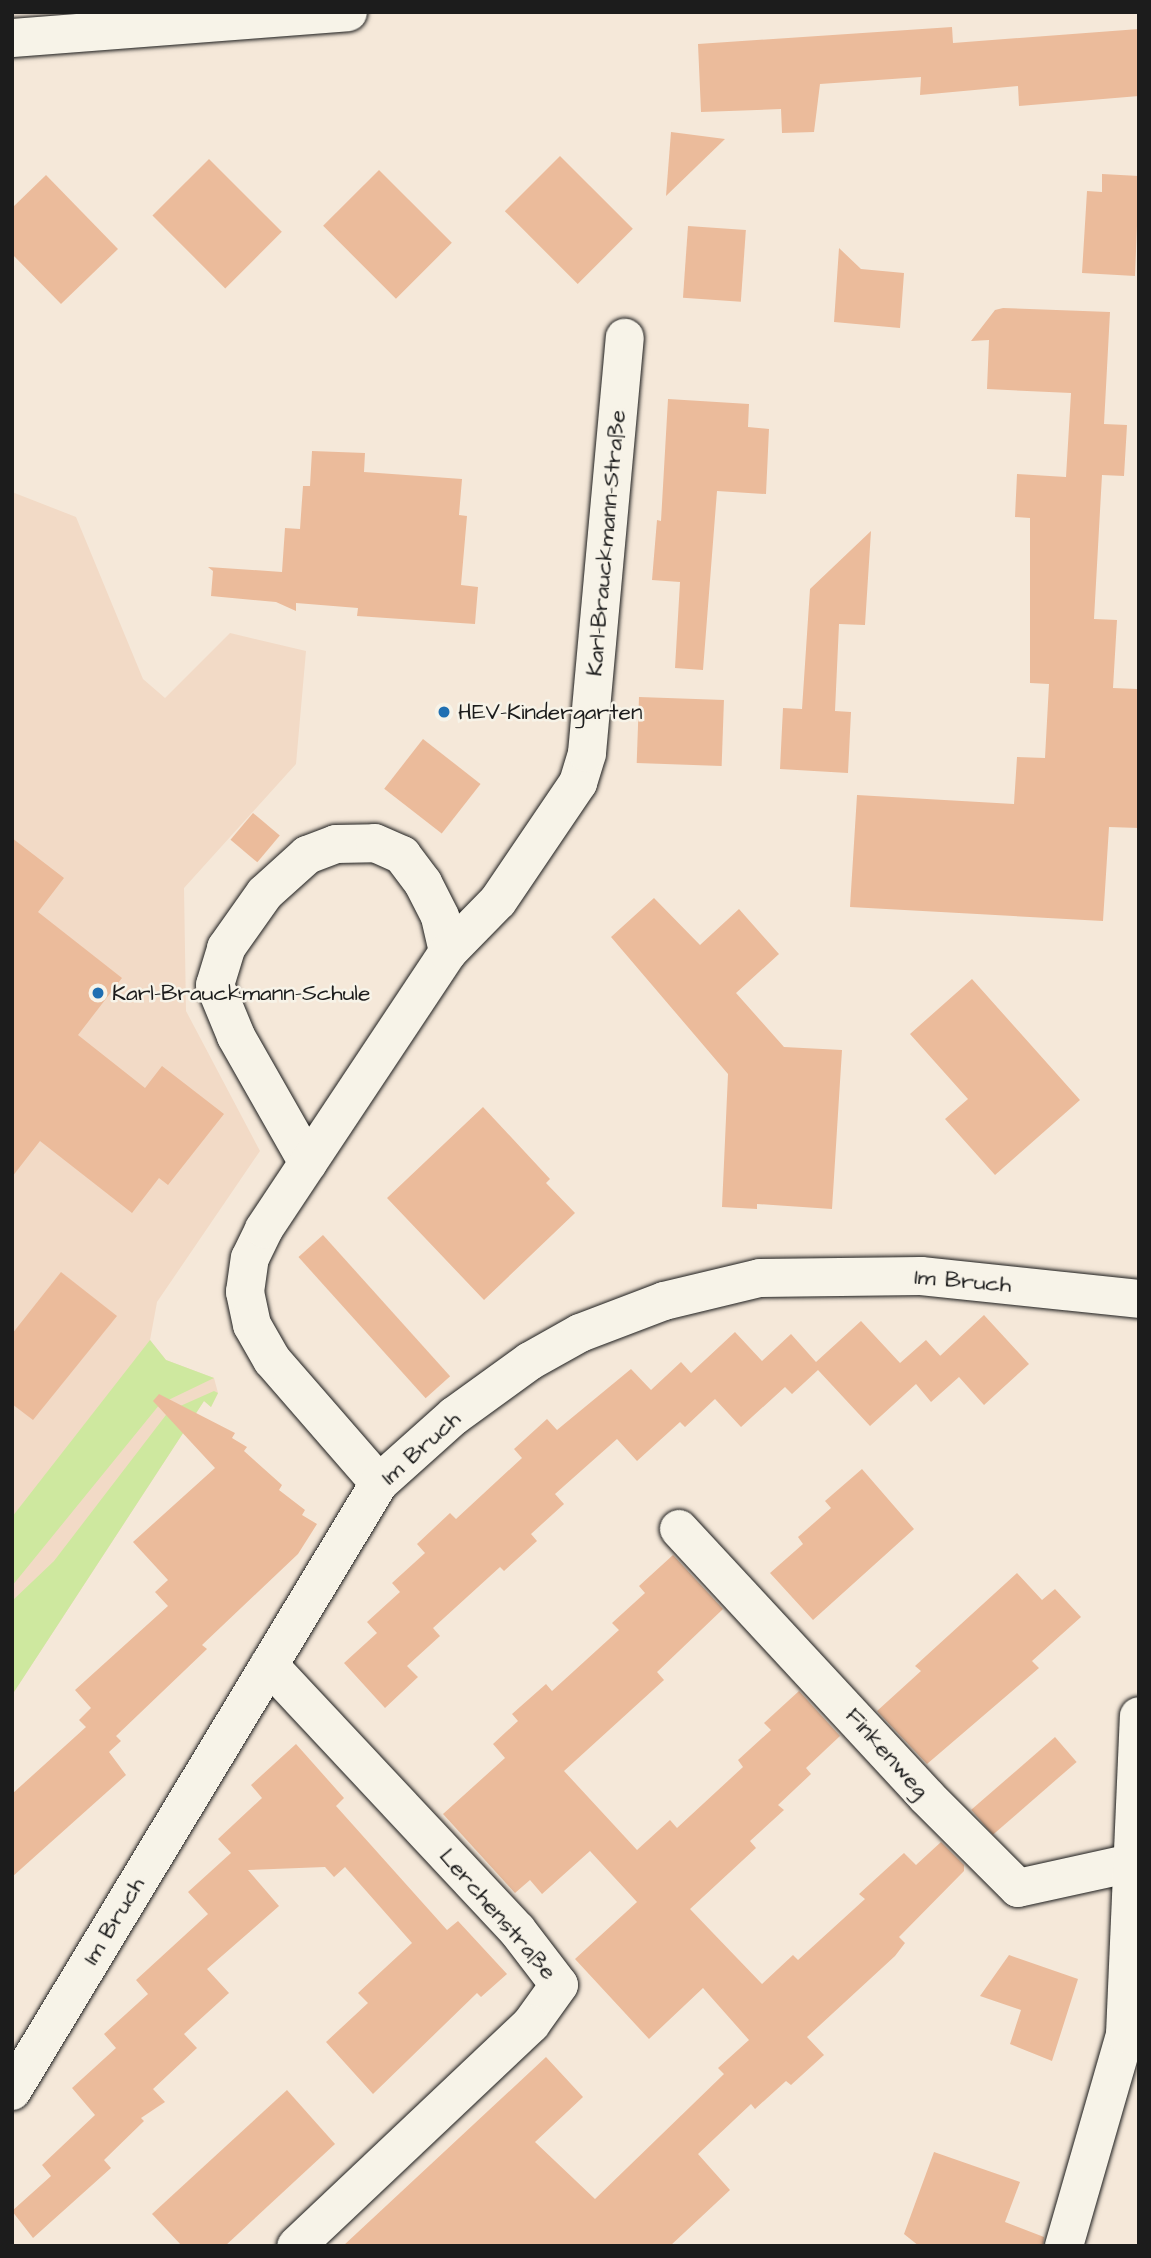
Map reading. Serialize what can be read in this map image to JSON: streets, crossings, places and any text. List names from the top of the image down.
{
  "streets": {
    "street": [
      "Karl-Brauckmann-Straße",
      "Im Bruch",
      "Finkenweg",
      "Lerchenstraße"
    ]
  },
  "crossings": [
    ["Karl-Brauckmann-Straße", "Im Bruch"],
    ["Im Bruch", "Lerchenstraße"]
  ],
  "places": ["HEV-Kindergarten", "Karl-Brauckmann-Schule"]
}
